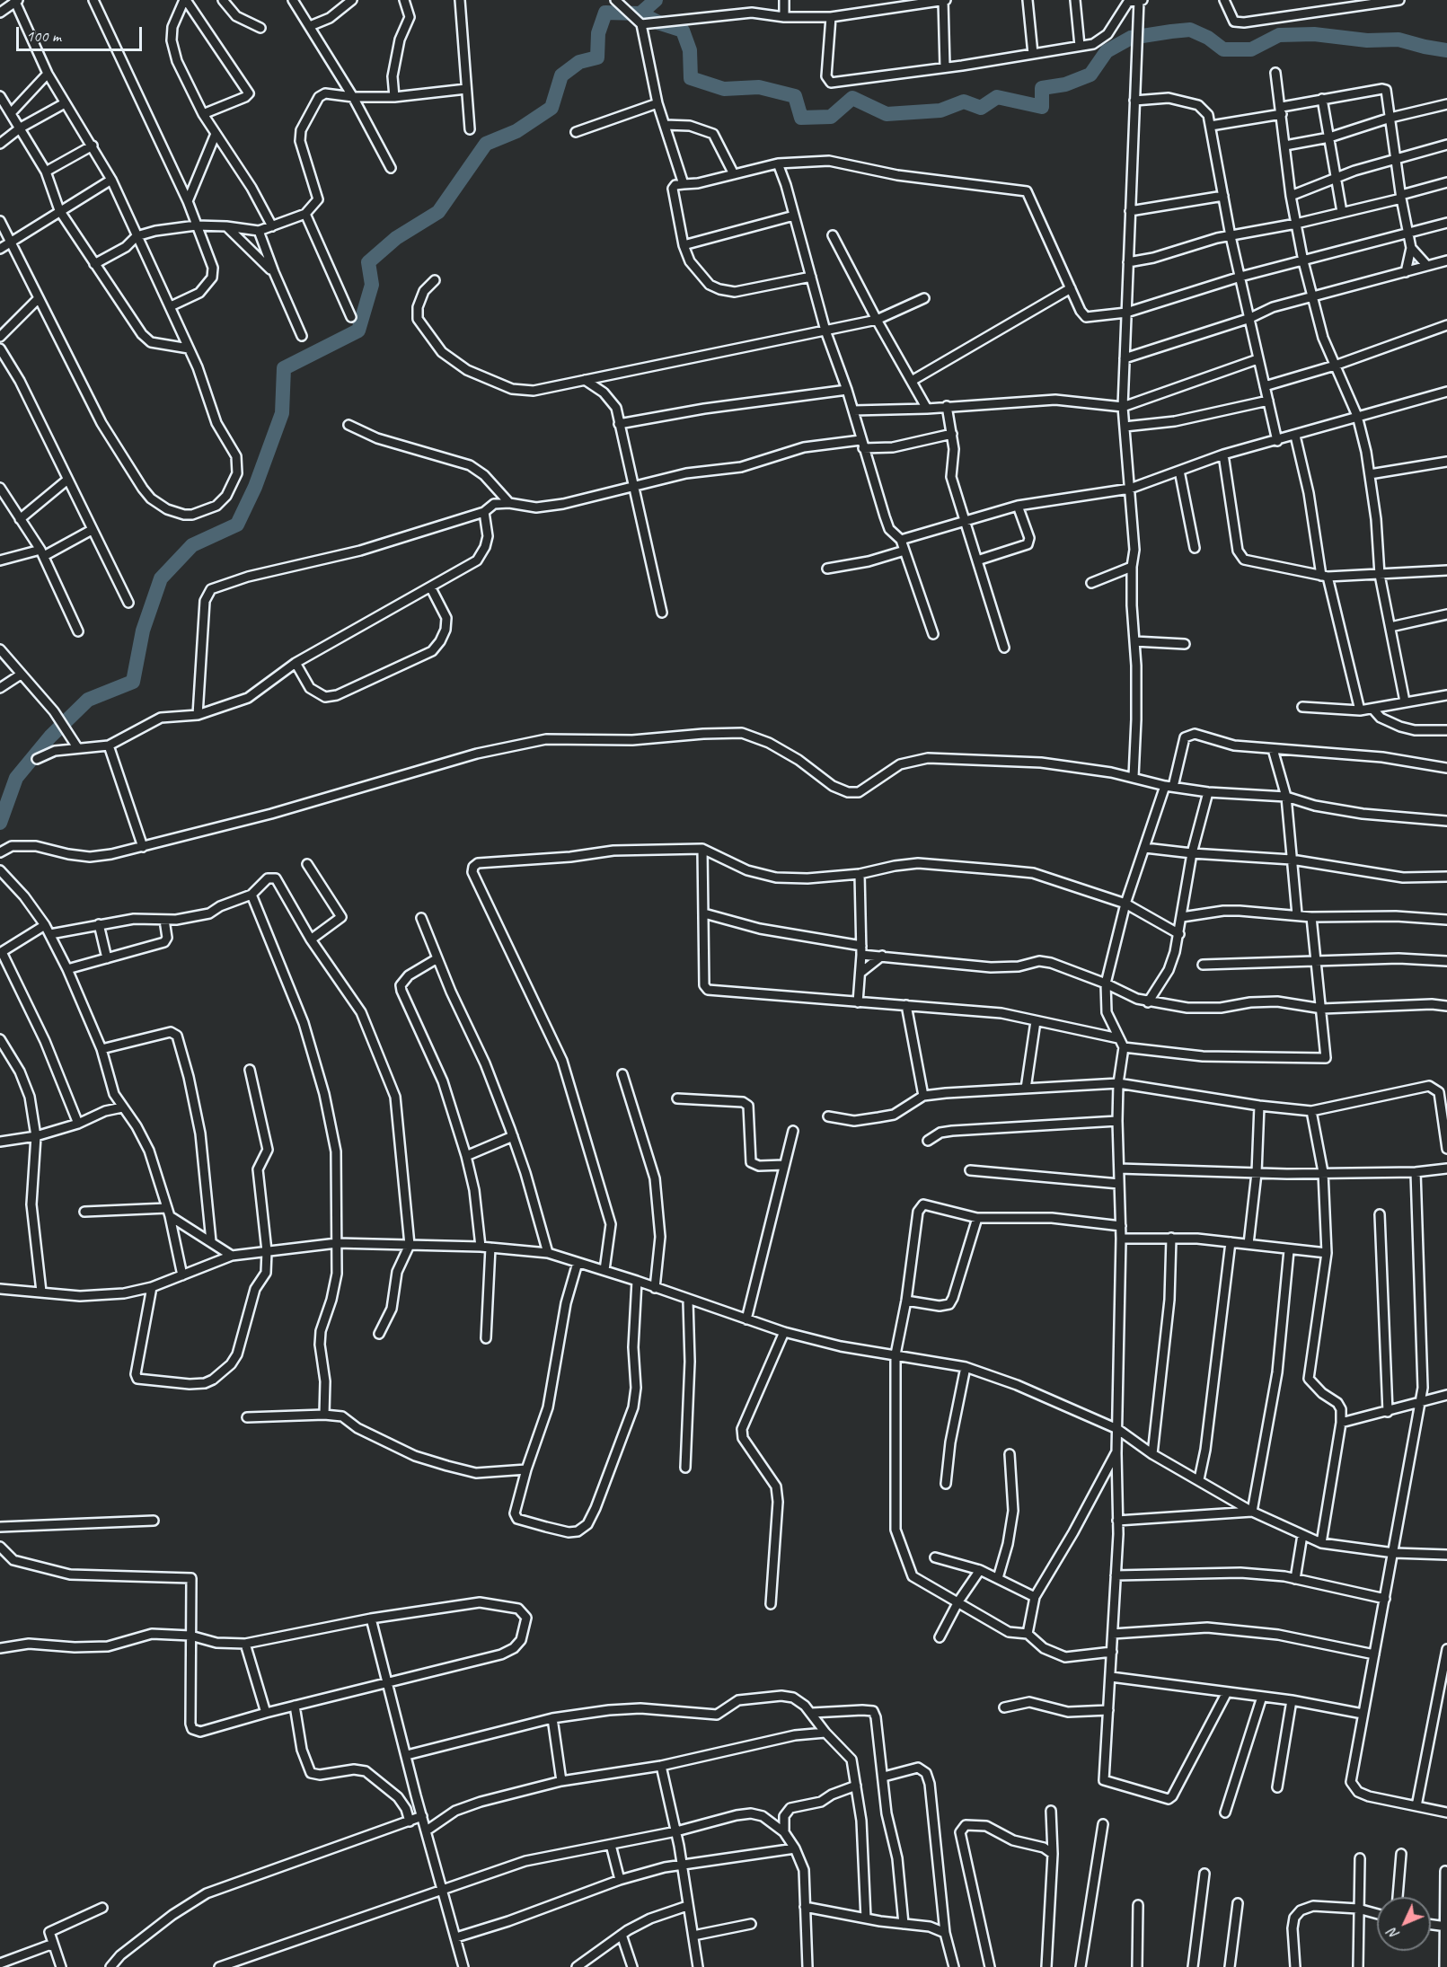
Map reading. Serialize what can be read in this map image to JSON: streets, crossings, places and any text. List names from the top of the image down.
{
  "scale_bar": "100 m",
  "north": "bottom left"
}
